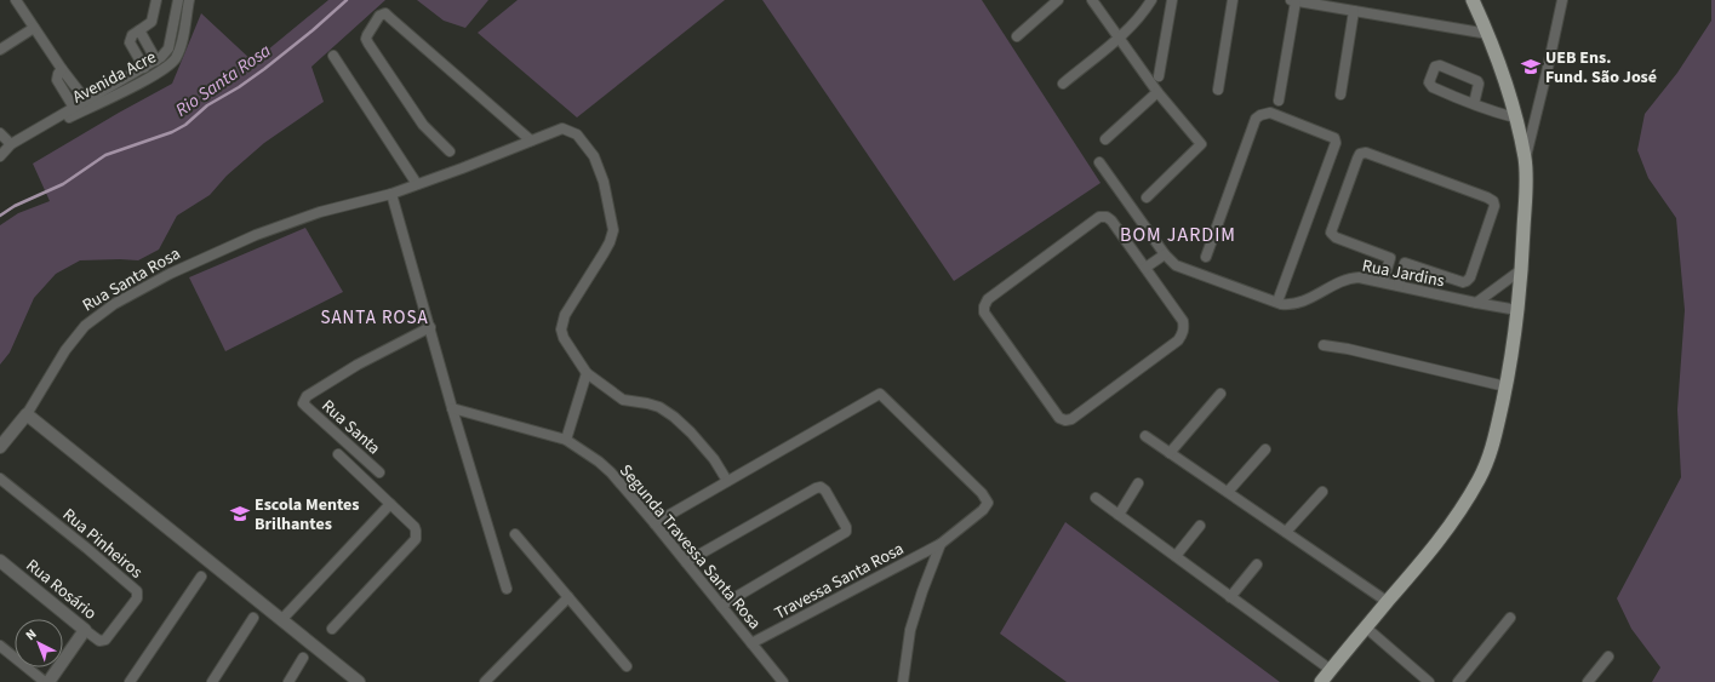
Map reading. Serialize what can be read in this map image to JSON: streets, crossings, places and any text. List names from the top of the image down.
{
  "streets": {
    "street": [
      "Avenida Acre",
      "Rua Jardins",
      "Rua Santa Rosa",
      "Rua Santa",
      "Rua Pinheiros",
      "Segunda Travessa Santa Rosa",
      "Travessa Santa Rosa",
      "Rua Rosário"
    ]
  },
  "crossings": [
    ["Rua Pinheiros", "Rua Rosário"],
    ["Segunda Travessa Santa Rosa", "Travessa Santa Rosa"]
  ],
  "districts": ["BOM JARDIM", "SANTA ROSA"],
  "water": ["Rio Santa Rosa"],
  "places": {
    "school or university": ["UEB Ens. Fund. São José", "Escola Mentes Brilhantes"]
  },
  "north": "top left"
}
